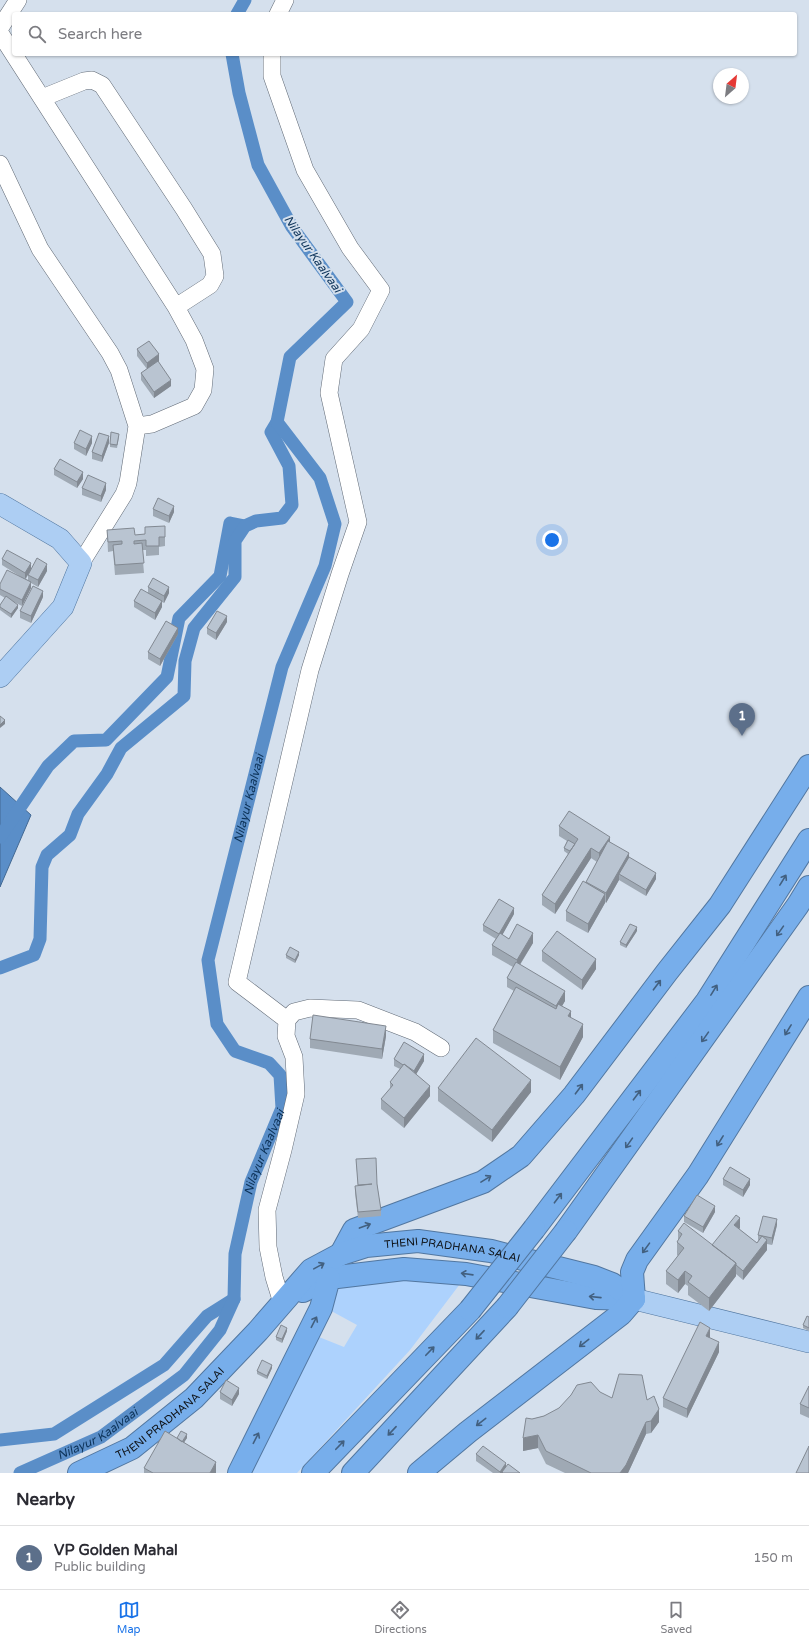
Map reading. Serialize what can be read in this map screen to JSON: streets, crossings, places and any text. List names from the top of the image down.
{
  "streets": {
    "highway": ["THENI PRADHANA SALAI"]
  },
  "water": ["Nilayur Kaalvaai"],
  "north": "top right",
  "page": {
    "search": "Search here",
    "pins": "1",
    "heading": "Nearby",
    "list": [
      {
        "mark": "1",
        "name": "VP Golden Mahal",
        "note": "Public building",
        "value": "150 m"
      }
    ],
    "nav": ["Map", "Directions", "Saved"]
  }
}
